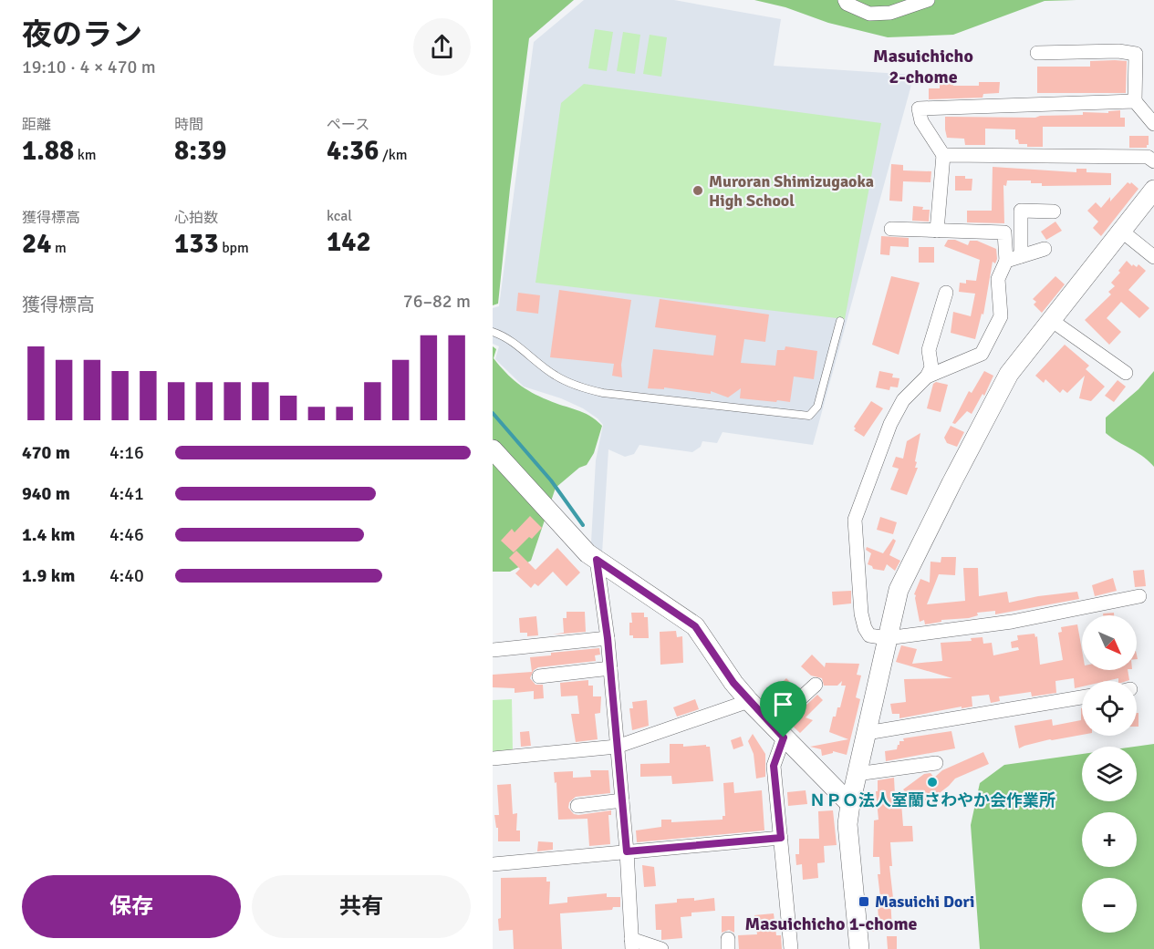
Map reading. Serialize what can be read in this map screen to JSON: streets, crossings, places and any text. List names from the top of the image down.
{
  "districts": ["Masuichicho 2-chome", "Masuichicho 1-chome"],
  "places": {
    "other": ["Muroran Shimizugaoka High School", "ＮＰＯ法人室蘭さわやか会作業所"],
    "transit": ["Masuichi Dori"]
  },
  "north": "bottom right",
  "page": {
    "heading": ["夜のラン", "19:10 · 4 × 470 m"],
    "stats": [
      ["距離", "1.88 km"],
      ["時間", "8:39"],
      ["ペース", "4:36 /km"],
      ["獲得標高", "24 m"],
      ["心拍数", "133 bpm"],
      ["kcal", "142"]
    ],
    "chart": ["獲得標高", "76–82 m"],
    "list": [
      {
        "name": "470 m",
        "note": "4:16"
      },
      {
        "name": "940 m",
        "note": "4:41"
      },
      {
        "name": "1.4 km",
        "note": "4:46"
      },
      {
        "name": "1.9 km",
        "note": "4:40"
      }
    ],
    "map_buttons": ["+", "−"],
    "buttons": ["保存", "共有"]
  }
}
